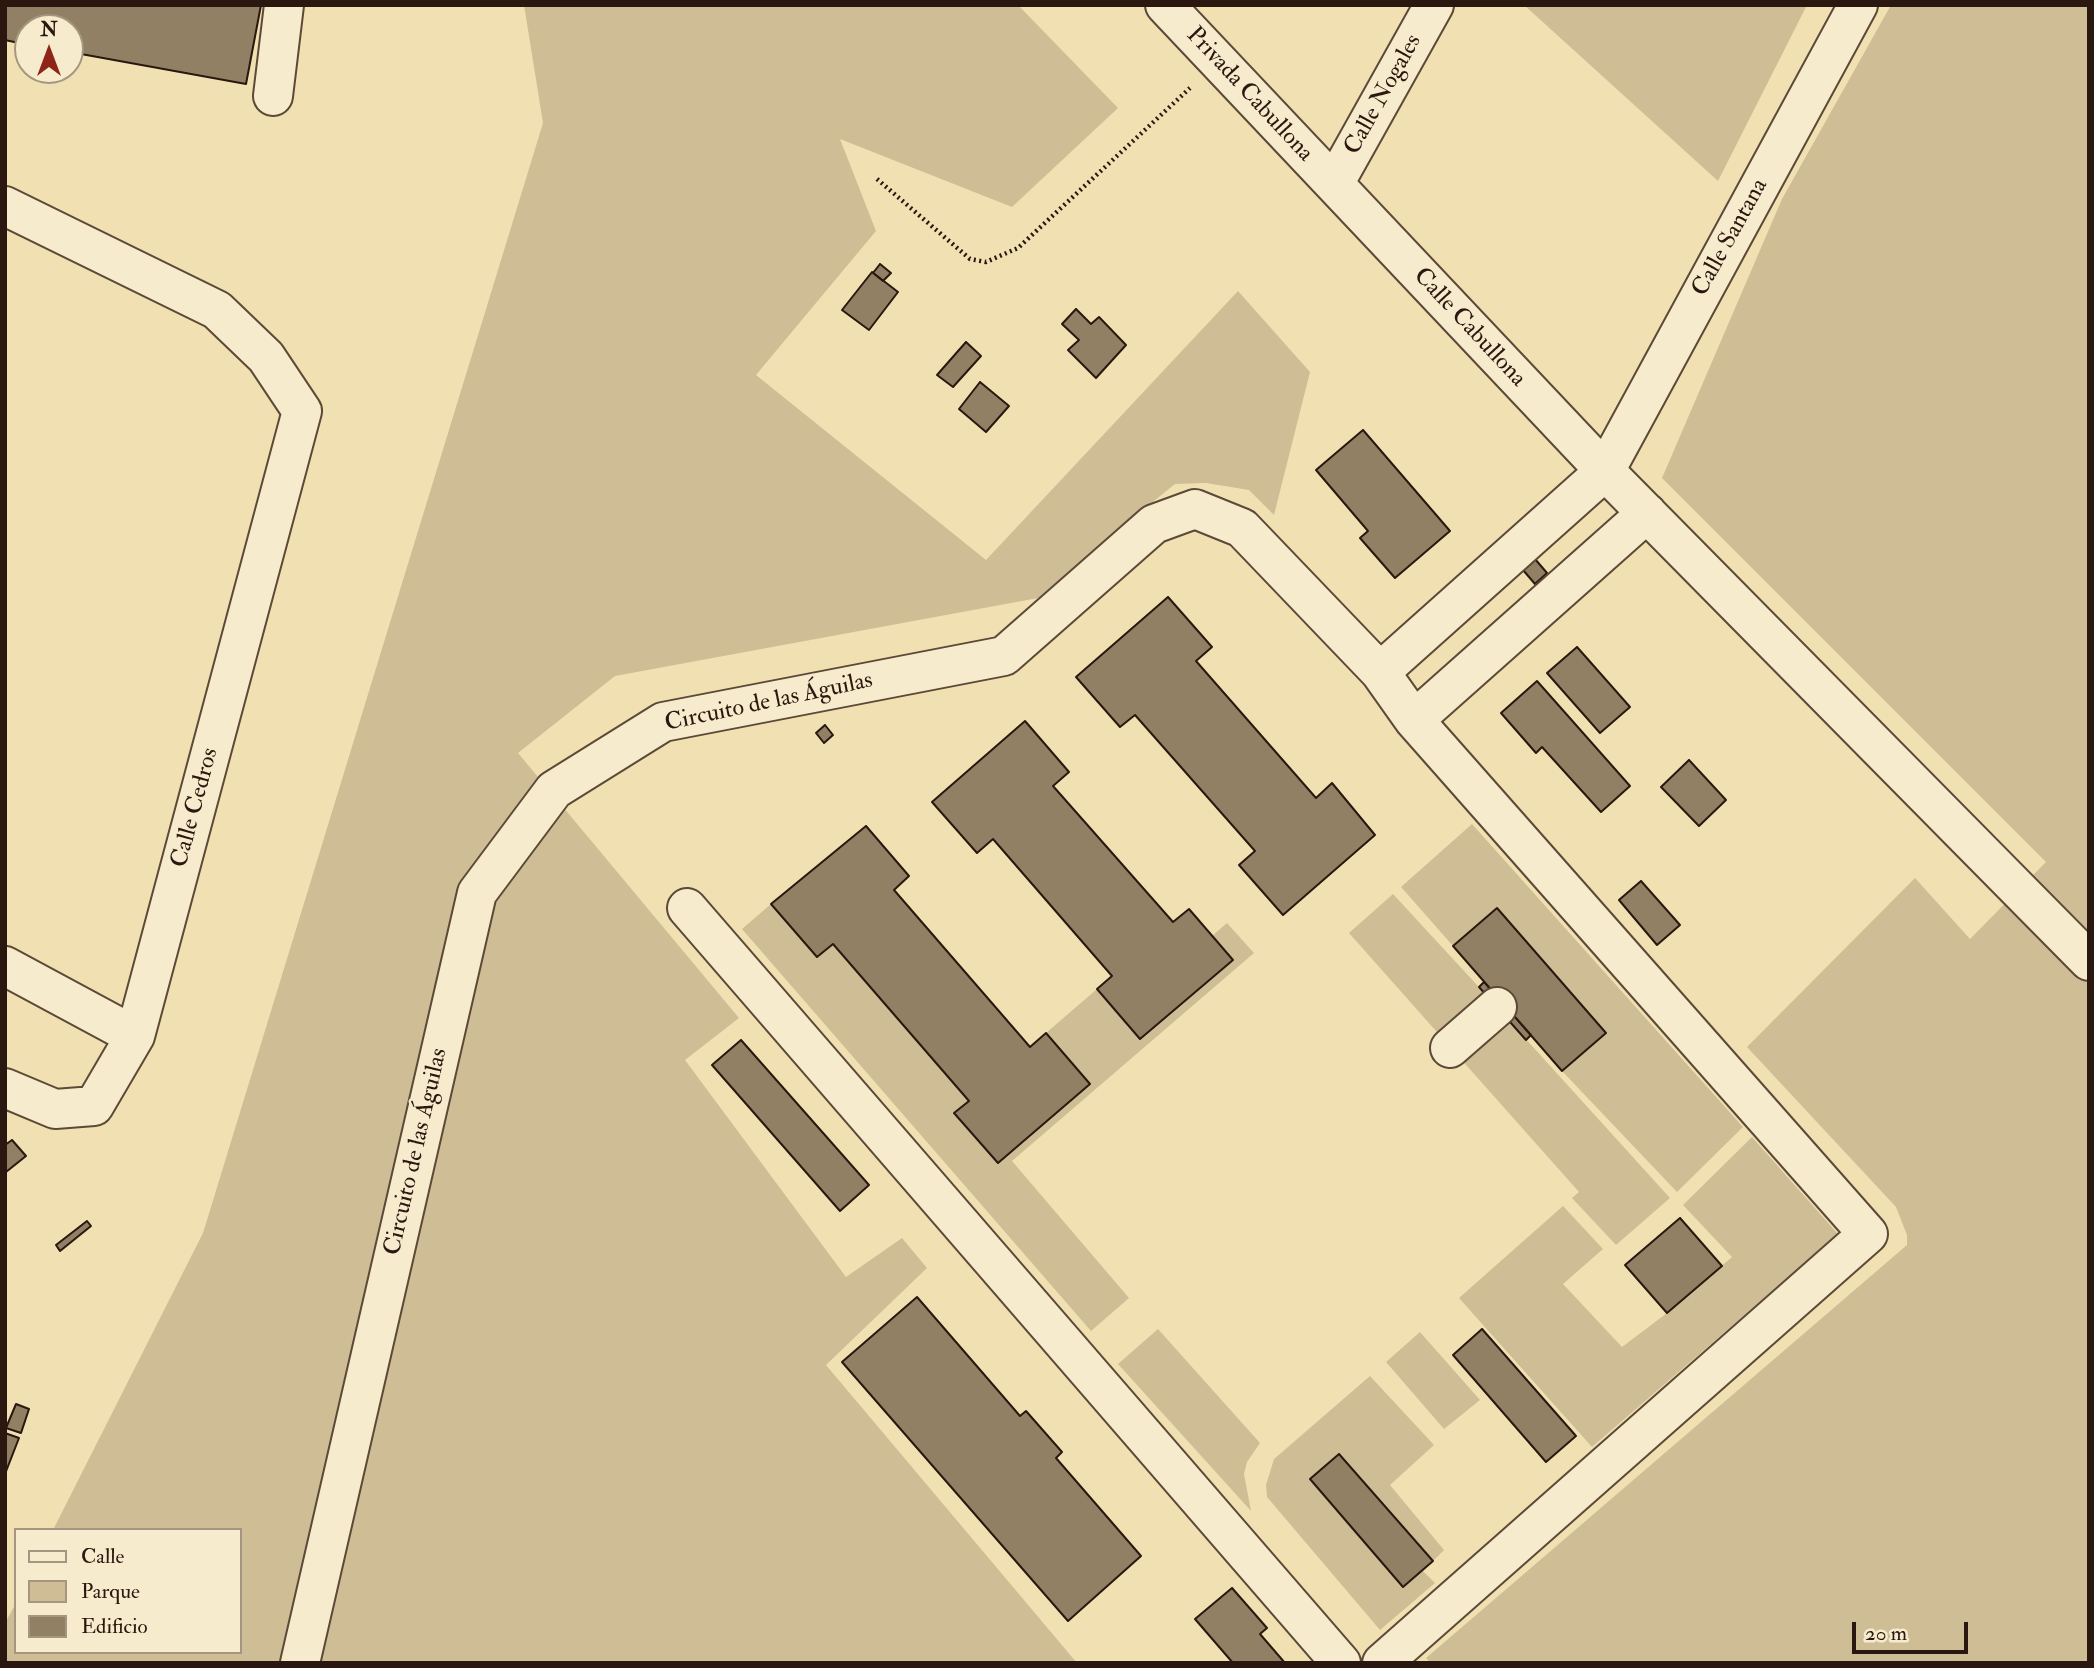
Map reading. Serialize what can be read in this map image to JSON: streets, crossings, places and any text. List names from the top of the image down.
{
  "streets": {
    "street": [
      "Privada Cabullona",
      "Calle Nogales",
      "Calle Santana",
      "Calle Cabullona",
      "Circuito de las Águilas",
      "Calle Cedros"
    ]
  },
  "crossings": [
    ["Privada Cabullona", "Calle Nogales"],
    ["Privada Cabullona", "Calle Cabullona"],
    ["Calle Nogales", "Calle Cabullona"],
    ["Calle Santana", "Calle Cabullona"],
    ["Calle Santana", "Circuito de las Águilas"]
  ],
  "legend": ["Calle", "Parque", "Edificio"],
  "scale_bar": "20 m",
  "north": "top"
}
